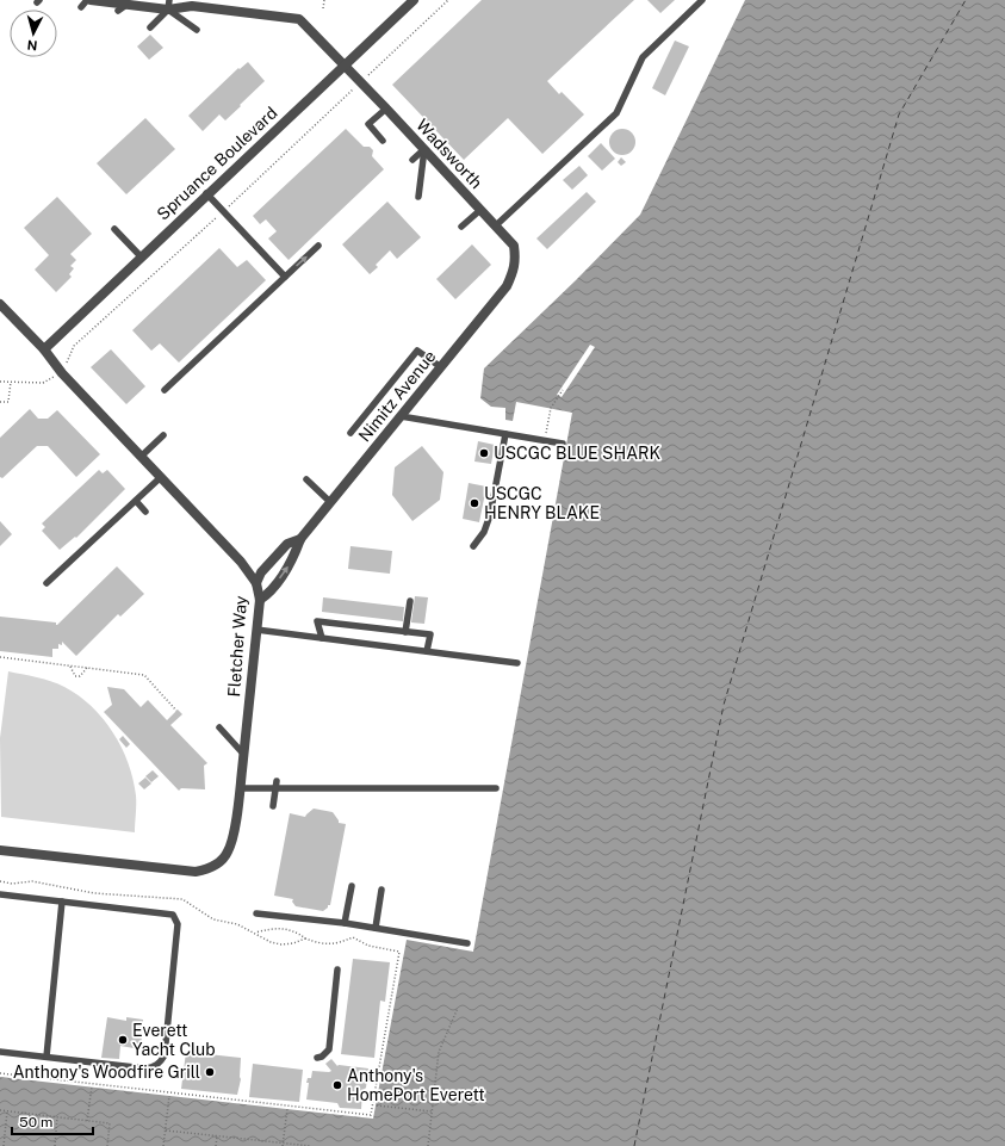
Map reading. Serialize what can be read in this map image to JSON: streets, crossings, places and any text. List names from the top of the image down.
{
  "streets": {
    "street": [
      "Wadsworth",
      "Spruance Boulevard",
      "Nimitz Avenue",
      "Fletcher Way"
    ]
  },
  "crossings": [
    ["Wadsworth", "Spruance Boulevard"],
    ["Wadsworth", "Nimitz Avenue"],
    ["Spruance Boulevard", "Fletcher Way"],
    ["Nimitz Avenue", "Fletcher Way"]
  ],
  "places": [
    "USCGC BLUE SHARK",
    "USCGC HENRY BLAKE",
    "Everett Yacht Club",
    "Anthony's Woodfire Grill",
    "Anthony's HomePort Everett"
  ],
  "scale_bar": "50 m",
  "north": "bottom"
}
